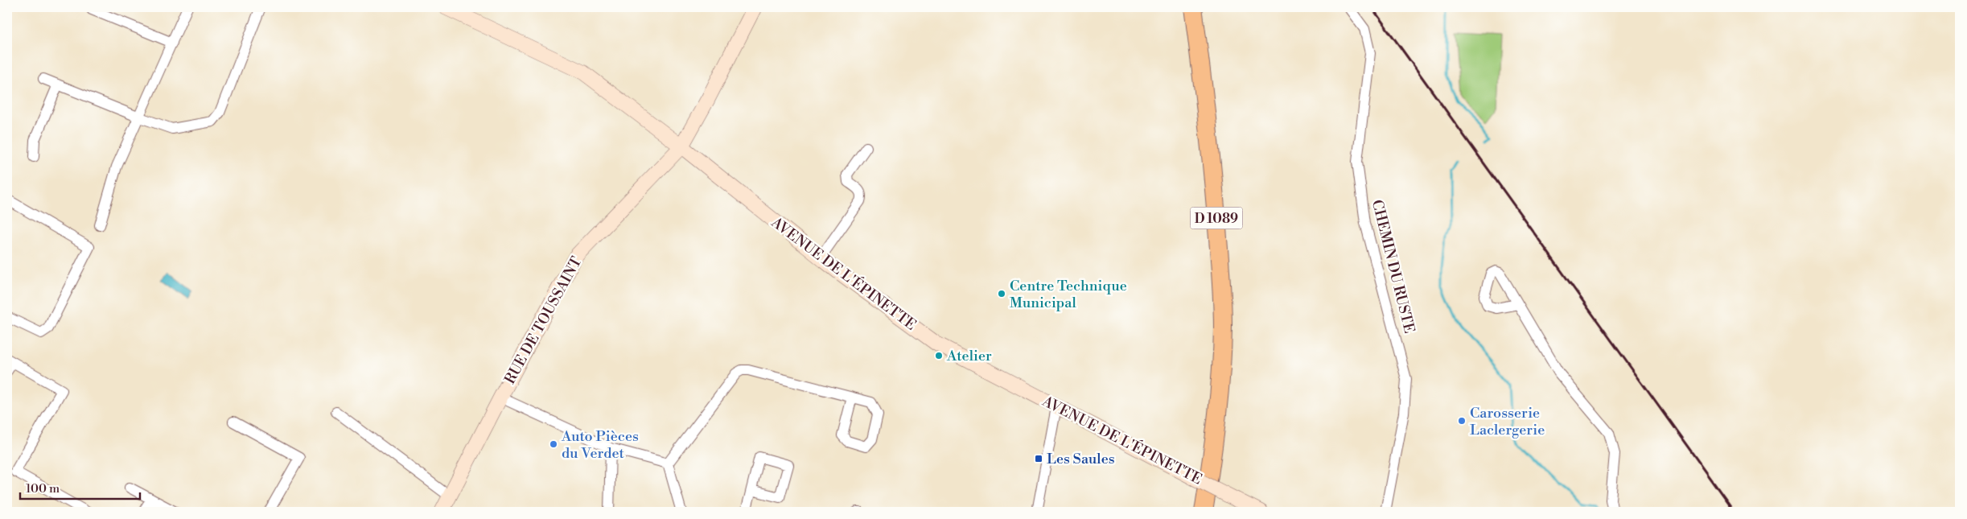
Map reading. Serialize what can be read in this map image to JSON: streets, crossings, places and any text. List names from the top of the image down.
{
  "streets": {
    "highway": ["D 1089"],
    "street": ["CHEMIN DU RUSTE", "AVENUE DE L'ÉPINETTE", "RUE DE TOUSSAINT"]
  },
  "crossings": [
    ["AVENUE DE L'ÉPINETTE", "RUE DE TOUSSAINT"]
  ],
  "places": {
    "other": [
      "Centre Technique Municipal",
      "Atelier",
      "Carosserie Laclergerie",
      "Auto Pièces du Verdet"
    ],
    "transit": ["Les Saules"]
  },
  "scale_bar": "100 m"
}
